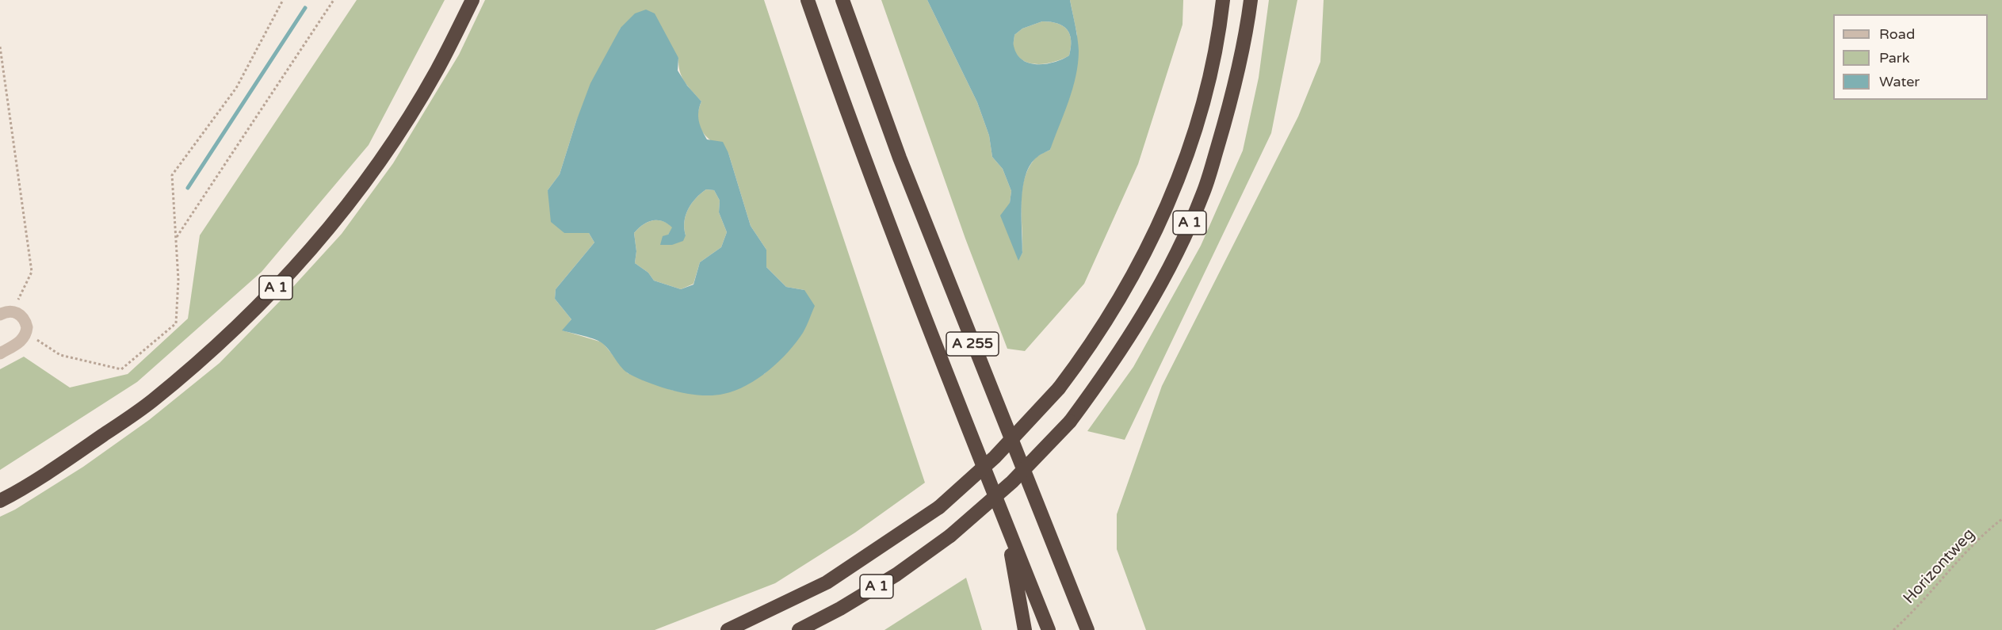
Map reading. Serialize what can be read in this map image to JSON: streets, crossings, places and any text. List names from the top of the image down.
{
  "streets": {
    "highway": ["A 1", "A 255"],
    "path": ["Horizontweg"]
  },
  "legend": ["Road", "Park", "Water"]
}
